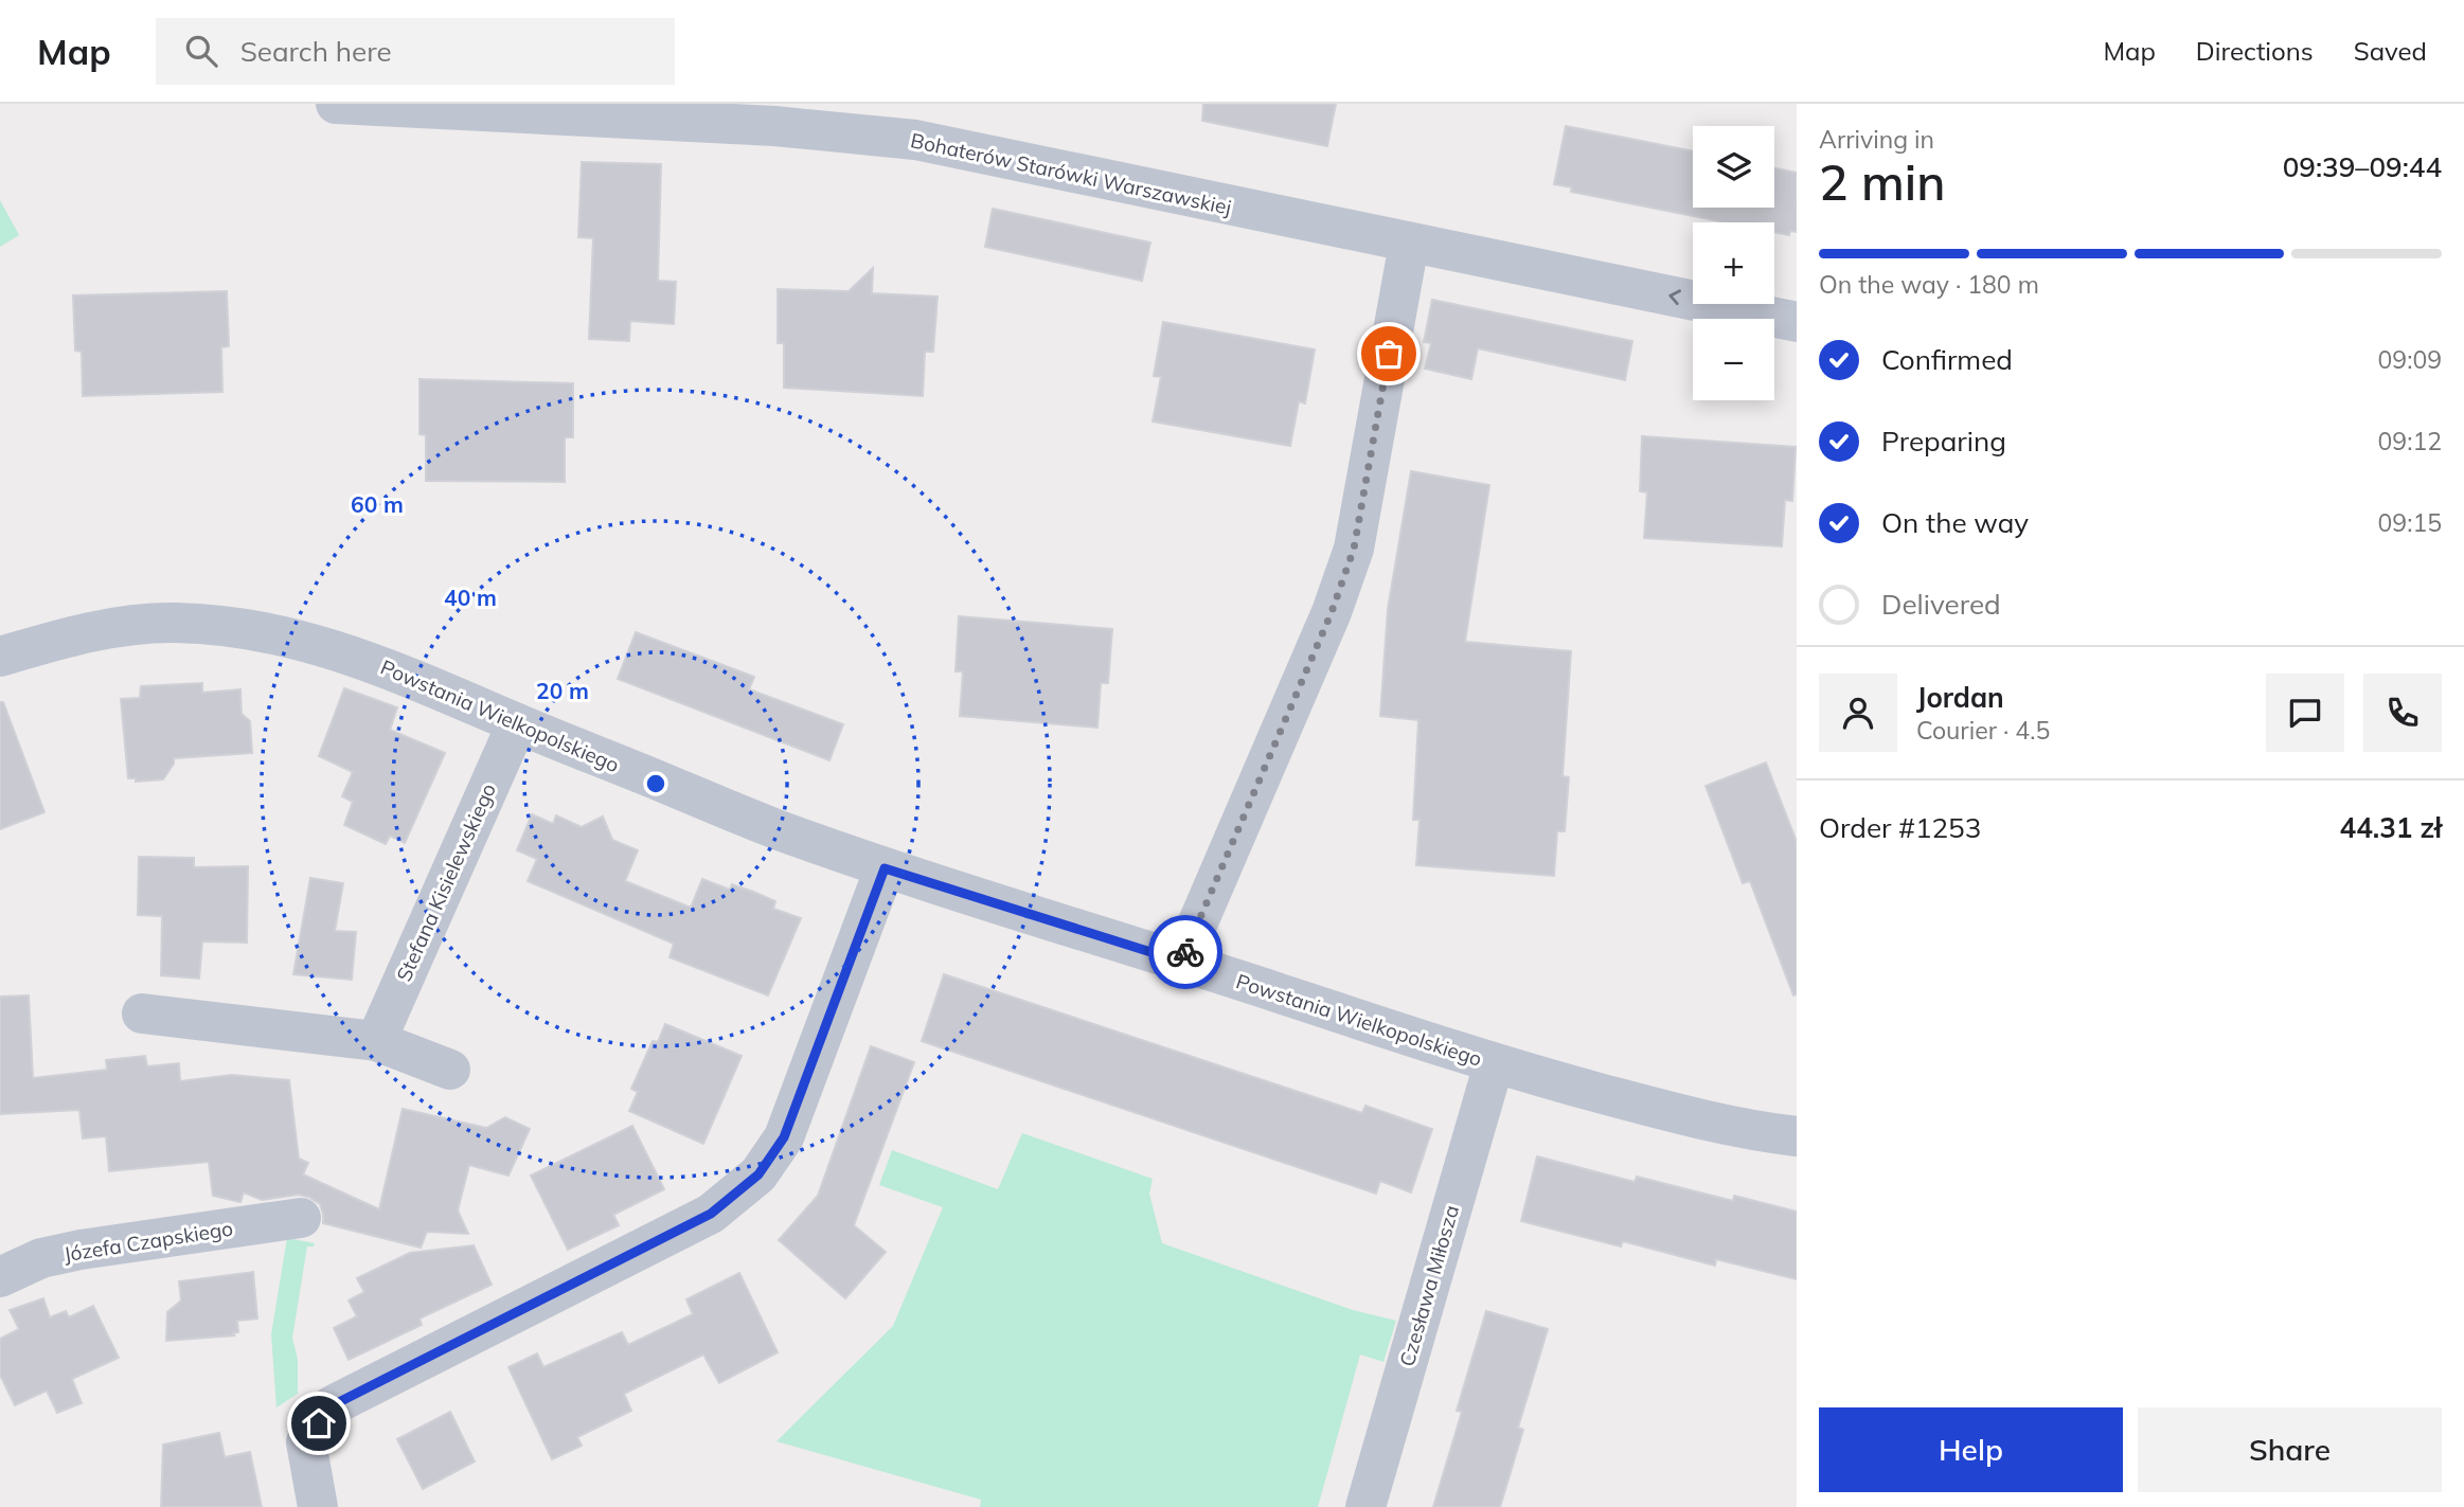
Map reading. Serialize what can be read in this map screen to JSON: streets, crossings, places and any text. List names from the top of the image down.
{
  "streets": {
    "street": [
      "Bohaterów Starówki Warszawskiej",
      "Powstania Wielkopolskiego",
      "Stefana Kisielewskiego",
      "Józefa Czapskiego",
      "Czesława Miłosza"
    ]
  },
  "crossings": [
    ["Powstania Wielkopolskiego", "Stefana Kisielewskiego"],
    ["Powstania Wielkopolskiego", "Czesława Miłosza"]
  ],
  "page": {
    "header": "Map",
    "search": "Search here",
    "nav": ["Map", "Directions", "Saved"],
    "heading": ["2 min", "Arriving in", "09:39–09:44"],
    "panel": [
      "Jordan",
      "Courier · 4.5",
      "Order #1253",
      "44.31 zł"
    ],
    "map_buttons": ["+", "−"],
    "bar": "On the way · 180 m",
    "list": [
      ["Confirmed", "09:09"],
      ["Preparing", "09:12"],
      ["On the way", "09:15"],
      "Delivered"
    ],
    "buttons": ["Help", "Share"]
  },
  "rings": ["60 m", "40 m", "20 m"]
}
